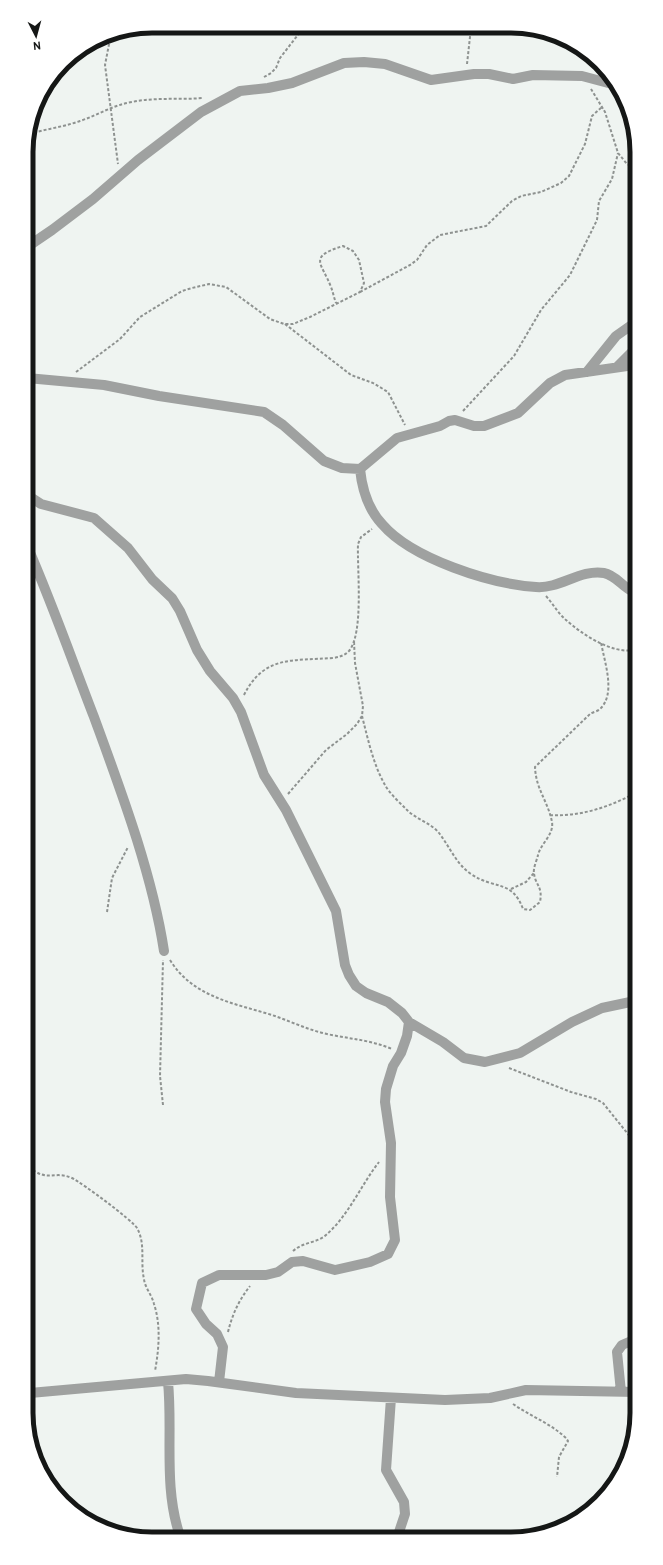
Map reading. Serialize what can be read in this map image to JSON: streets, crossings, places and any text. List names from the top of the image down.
{
  "north": "bottom"
}
